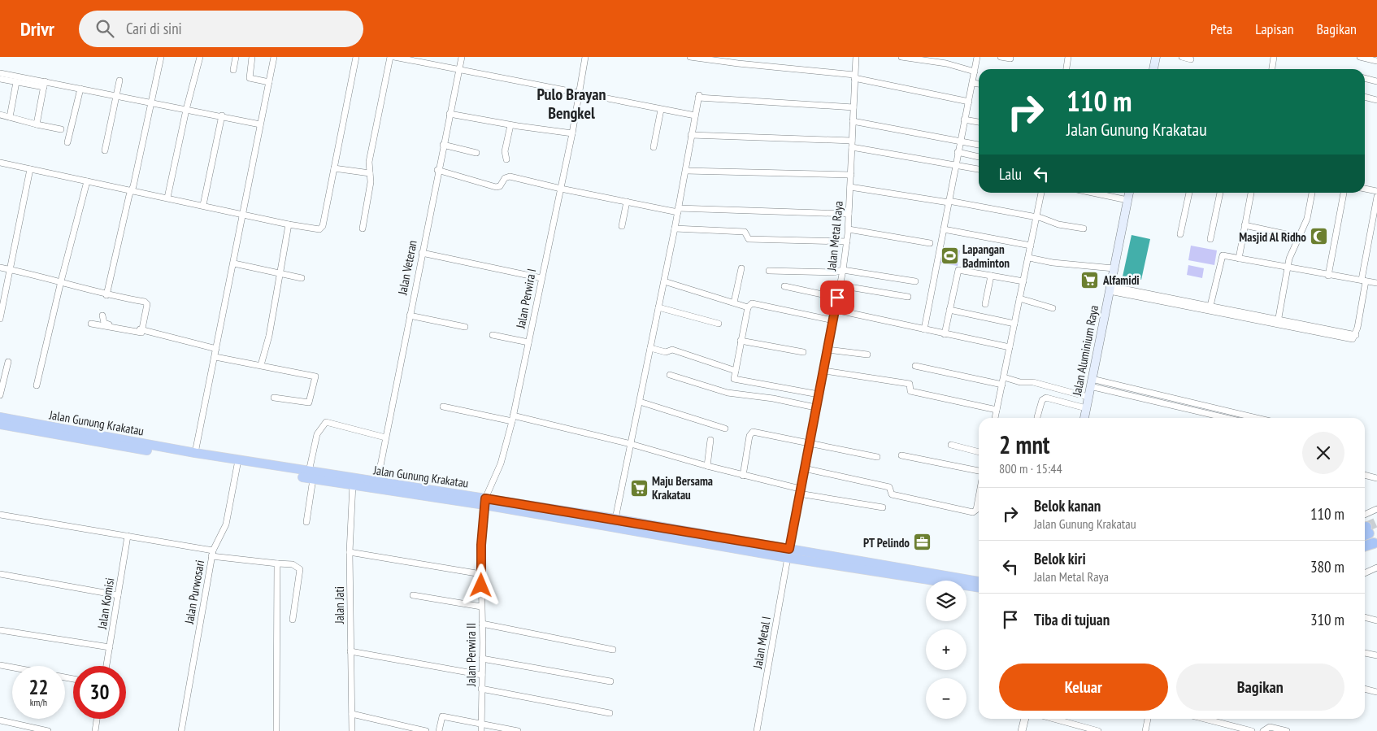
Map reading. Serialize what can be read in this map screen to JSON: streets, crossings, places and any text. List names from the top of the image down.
{
  "streets": {
    "highway": ["Jalan Gunung Krakatau"],
    "main road": ["Jalan Aluminium Raya"],
    "street": [
      "Jalan Metal Raya",
      "Jalan Veteran",
      "Jalan Perwira I",
      "Jalan Purwosari",
      "Jalan Komisi",
      "Jalan Jati",
      "Jalan Metal I",
      "Jalan Perwira II"
    ]
  },
  "crossings": [
    ["Jalan Metal Raya", "Jalan Gunung Krakatau"],
    ["Jalan Metal Raya", "Jalan Metal I"],
    ["Jalan Veteran", "Jalan Gunung Krakatau"],
    ["Jalan Perwira I", "Jalan Gunung Krakatau"],
    ["Jalan Perwira I", "Jalan Perwira II"],
    ["Jalan Gunung Krakatau", "Jalan Purwosari"],
    ["Jalan Gunung Krakatau", "Jalan Jati"],
    ["Jalan Gunung Krakatau", "Jalan Metal I"],
    ["Jalan Gunung Krakatau", "Jalan Perwira II"]
  ],
  "districts": ["Pulo Brayan Bengkel"],
  "places": {
    "mosque": ["Masjid Al Ridho"],
    "sports": ["Lapangan Badminton"],
    "supermarket": ["Alfamidi", "Maju Bersama Krakatau"],
    "office": ["PT Pelindo"]
  },
  "page": {
    "header": "Drivr",
    "search": "Cari di sini",
    "nav": ["Peta", "Lapisan", "Bagikan"],
    "turn": ["110 m", "Jalan Gunung Krakatau"],
    "then": "Lalu",
    "heading": ["2 mnt", "800 m · 15:44"],
    "list": [
      {
        "name": "Belok kanan",
        "note": "Jalan Gunung Krakatau",
        "value": "110 m"
      },
      {
        "name": "Belok kiri",
        "note": "Jalan Metal Raya",
        "value": "380 m"
      },
      {
        "name": "Tiba di tujuan",
        "value": "310 m"
      }
    ],
    "map_buttons": ["+", "−"],
    "buttons": ["Keluar", "Bagikan"],
    "speed": "22 km/h",
    "limit": "30"
  }
}
